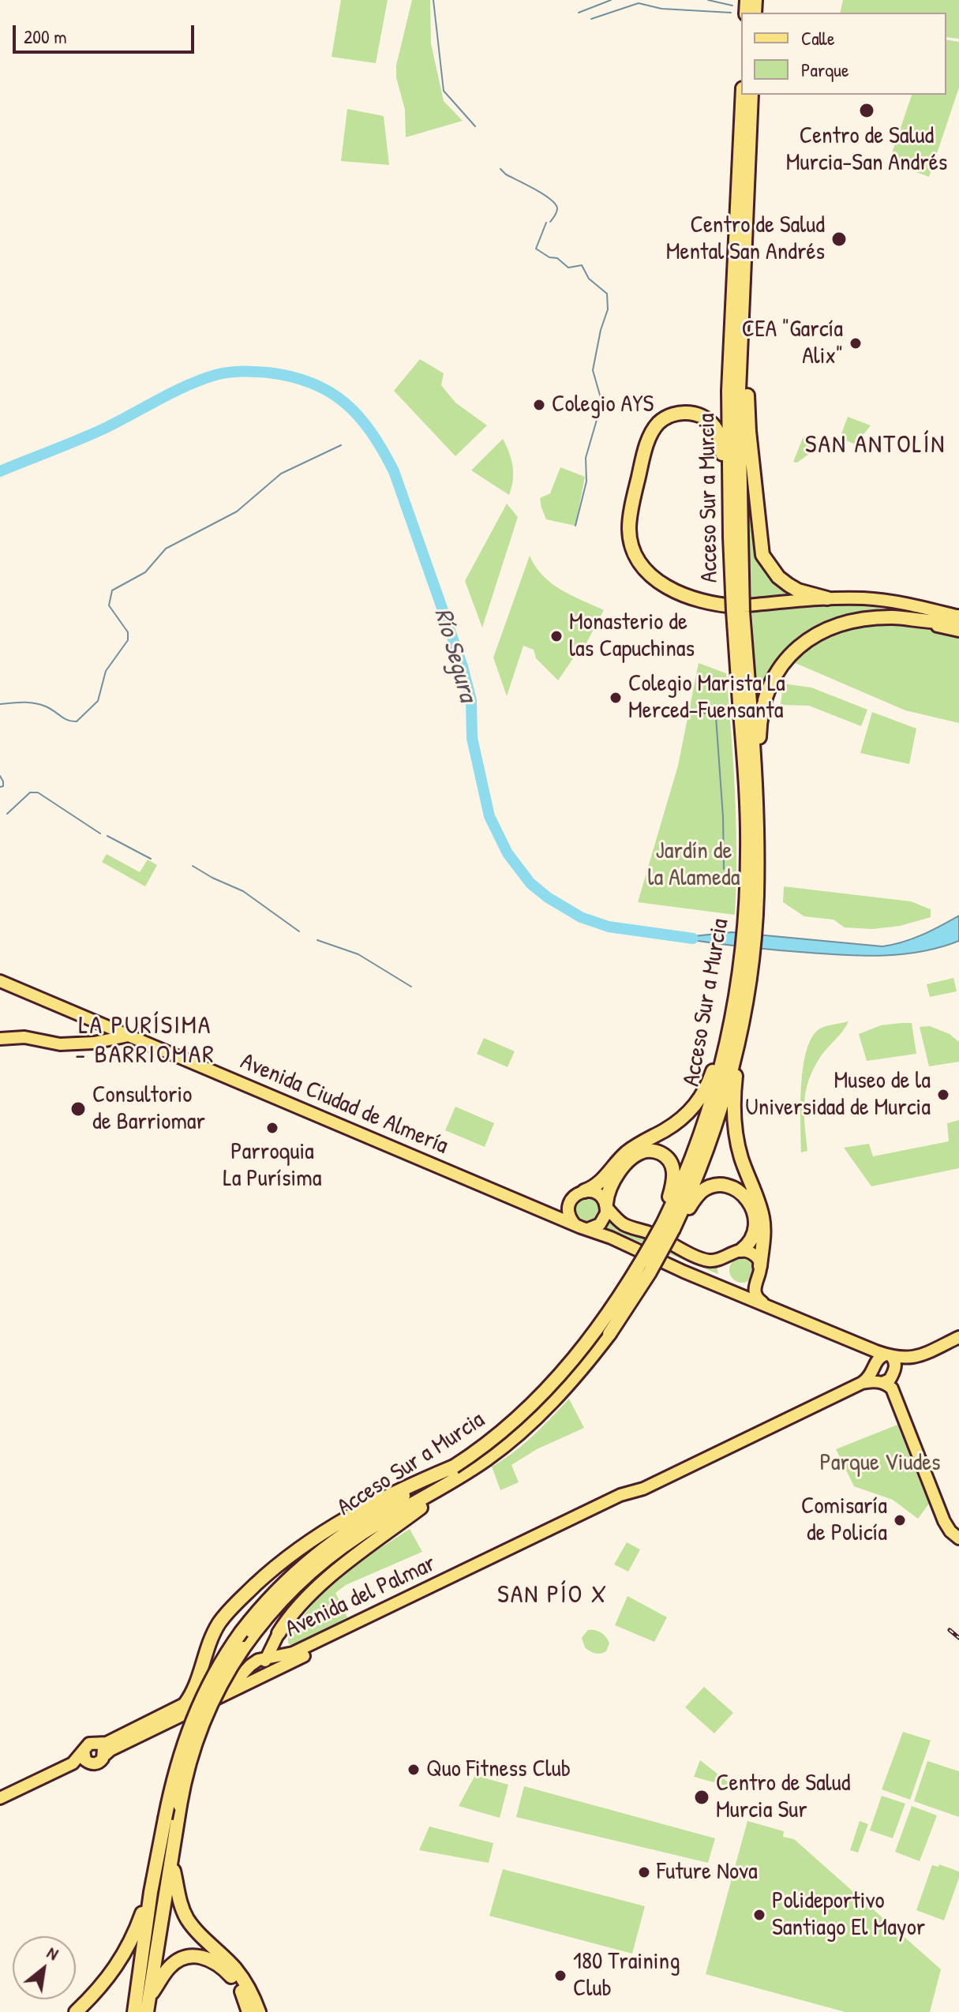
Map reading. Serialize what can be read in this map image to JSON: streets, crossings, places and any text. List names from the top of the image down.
{
  "streets": {
    "highway": ["Acceso Sur a Murcia"],
    "main road": ["Avenida Ciudad de Almería", "Avenida del Palmar"]
  },
  "districts": ["SAN ANTOLÍN", "LA PURÍSIMA - BARRIOMAR", "SAN PÍO X"],
  "water": ["Río Segura"],
  "parks": ["Jardín de la Alameda", "Parque Viudes"],
  "places": [
    "Centro de Salud Murcia-San Andrés",
    "Centro de Salud Mental San Andrés",
    "CEA \"García Alix\"",
    "Colegio AYS",
    "Monasterio de las Capuchinas",
    "Colegio Marista La Merced-Fuensanta",
    "Museo de la Universidad de Murcia",
    "Consultorio de Barriomar",
    "Parroquia La Purísima",
    "Comisaría de Policía",
    "Quo Fitness Club",
    "Centro de Salud Murcia Sur",
    "Future Nova",
    "Polideportivo Santiago El Mayor",
    "180 Training Club"
  ],
  "legend": ["Calle", "Parque"],
  "scale_bar": "200 m",
  "north": "top right"
}
